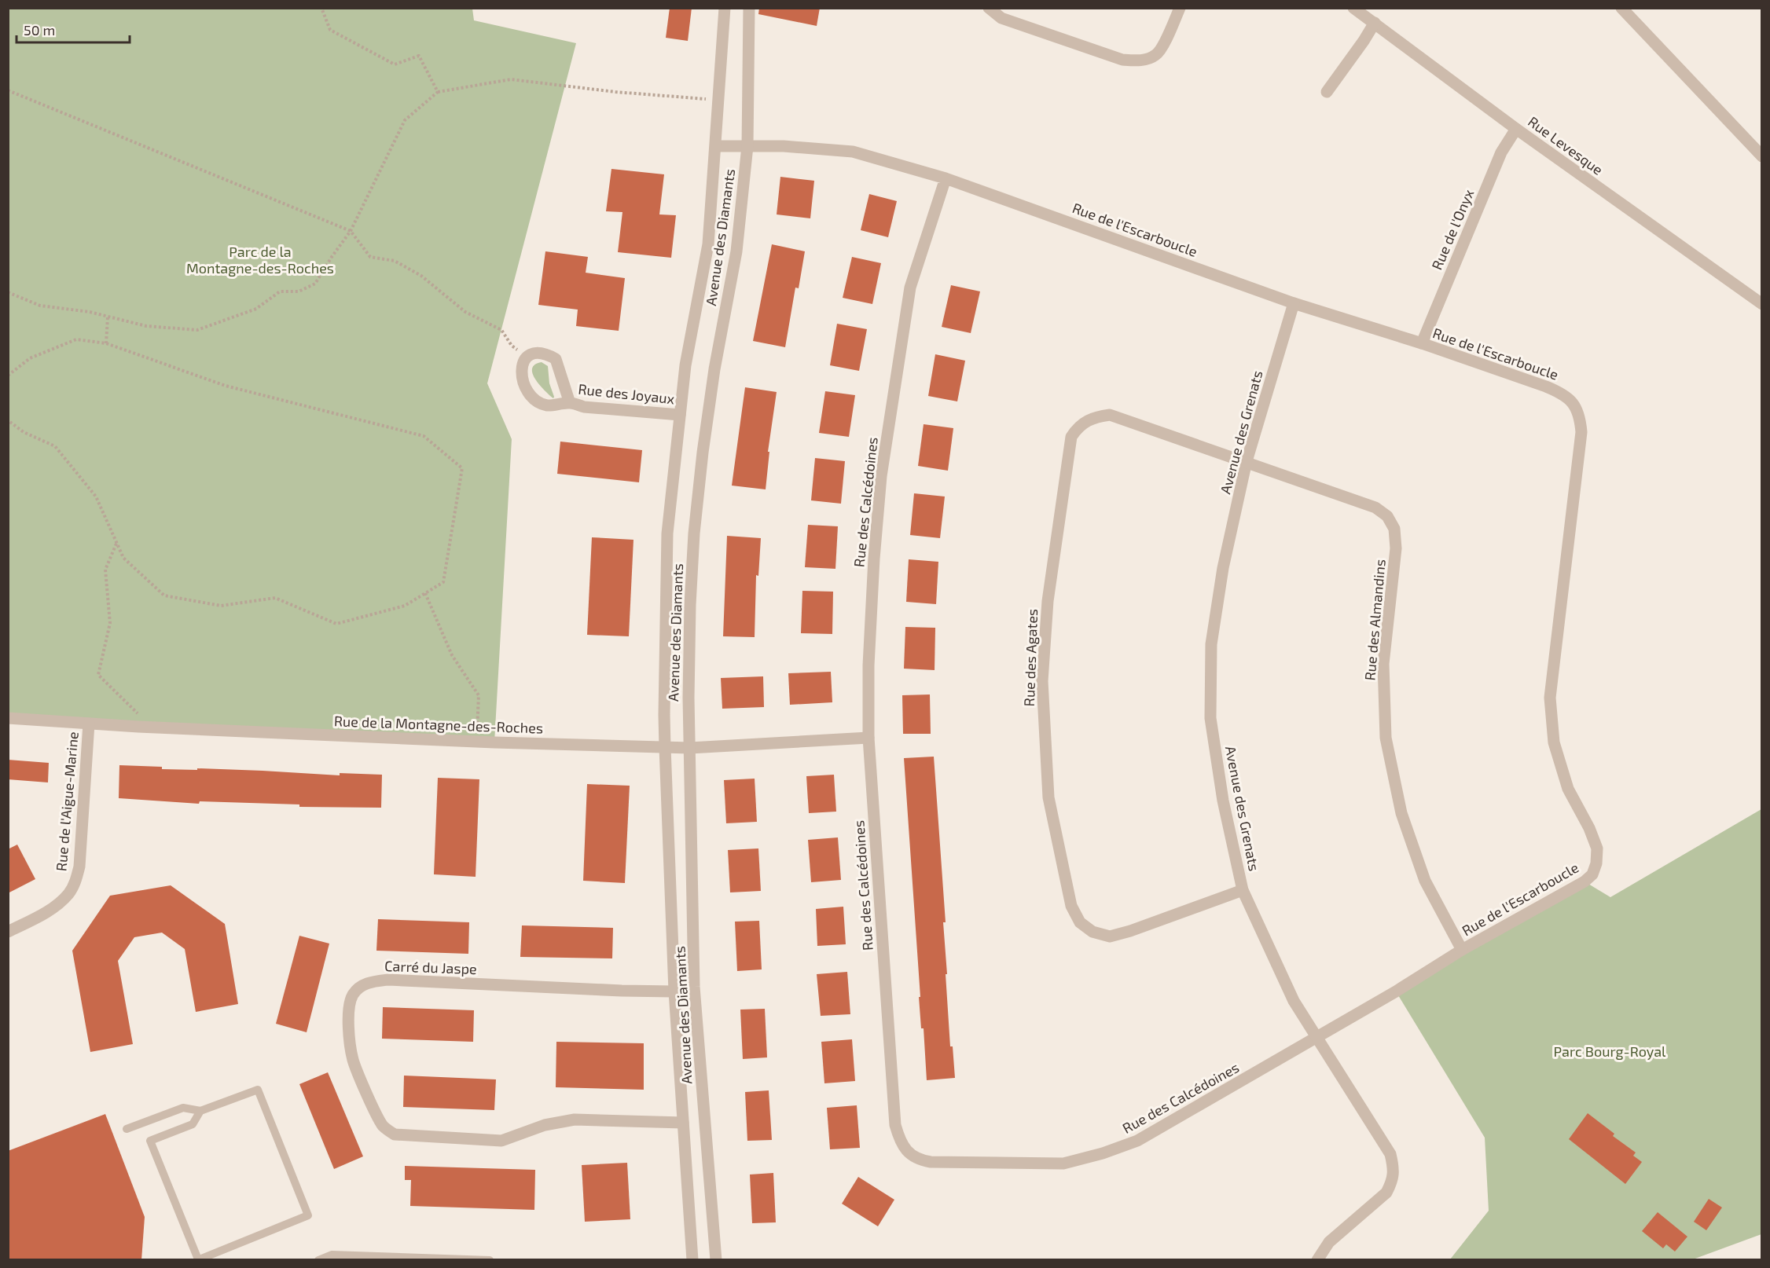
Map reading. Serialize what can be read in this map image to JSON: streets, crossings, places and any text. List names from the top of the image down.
{
  "streets": {
    "street": [
      "Rue Levesque",
      "Rue de l'Escarboucle",
      "Rue de l'Onyx",
      "Avenue des Diamants",
      "Rue des Joyaux",
      "Avenue des Grenats",
      "Rue des Calcédoines",
      "Rue des Almandins",
      "Rue des Agates",
      "Rue de la Montagne-des-Roches",
      "Rue de l'Aigue-Marine",
      "Carré du Jaspe"
    ]
  },
  "crossings": [
    ["Rue Levesque", "Rue de l'Onyx"],
    ["Rue de l'Escarboucle", "Rue de l'Onyx"],
    ["Rue de l'Escarboucle", "Avenue des Diamants"],
    ["Rue de l'Escarboucle", "Avenue des Grenats"],
    ["Rue de l'Escarboucle", "Rue des Calcédoines"],
    ["Rue de l'Escarboucle", "Rue des Almandins"],
    ["Avenue des Diamants", "Rue des Joyaux"],
    ["Avenue des Diamants", "Rue de la Montagne-des-Roches"],
    ["Avenue des Diamants", "Carré du Jaspe"],
    ["Avenue des Grenats", "Rue des Calcédoines"],
    ["Avenue des Grenats", "Rue des Almandins"],
    ["Avenue des Grenats", "Rue des Agates"],
    ["Rue des Calcédoines", "Rue de la Montagne-des-Roches"],
    ["Rue des Almandins", "Rue des Agates"],
    ["Rue de la Montagne-des-Roches", "Rue de l'Aigue-Marine"]
  ],
  "parks": ["Parc de la Montagne-des-Roches", "Parc Bourg-Royal"],
  "scale_bar": "50 m"
}
